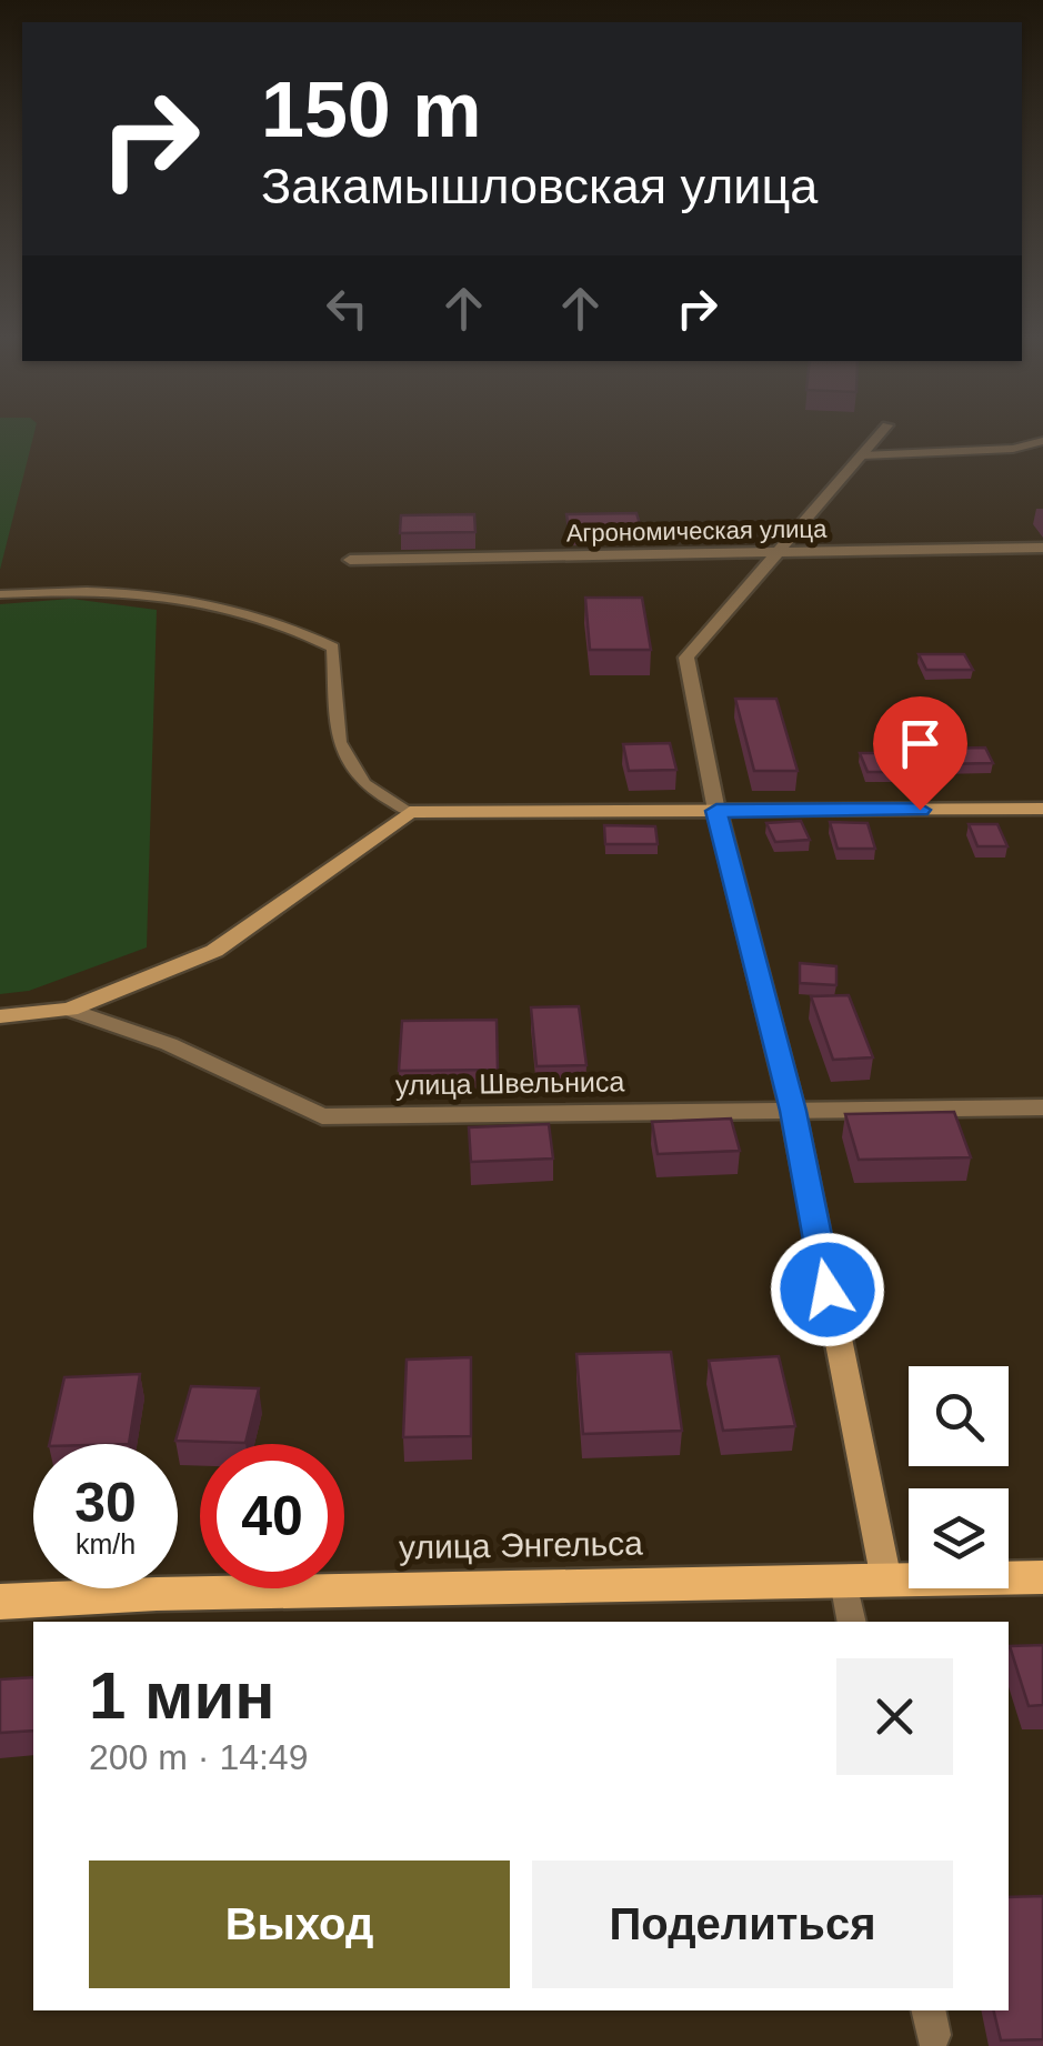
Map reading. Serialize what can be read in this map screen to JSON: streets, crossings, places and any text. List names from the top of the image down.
{
  "streets": {
    "main road": ["улица Энгельса"],
    "street": ["Агрономическая улица", "улица Швельниса"]
  },
  "page": {
    "turn": ["150 m", "Закамышловская улица"],
    "speed": "30 km/h",
    "limit": "40",
    "heading": ["1 мин", "200 m · 14:49"],
    "buttons": ["Выход", "Поделиться"]
  }
}
